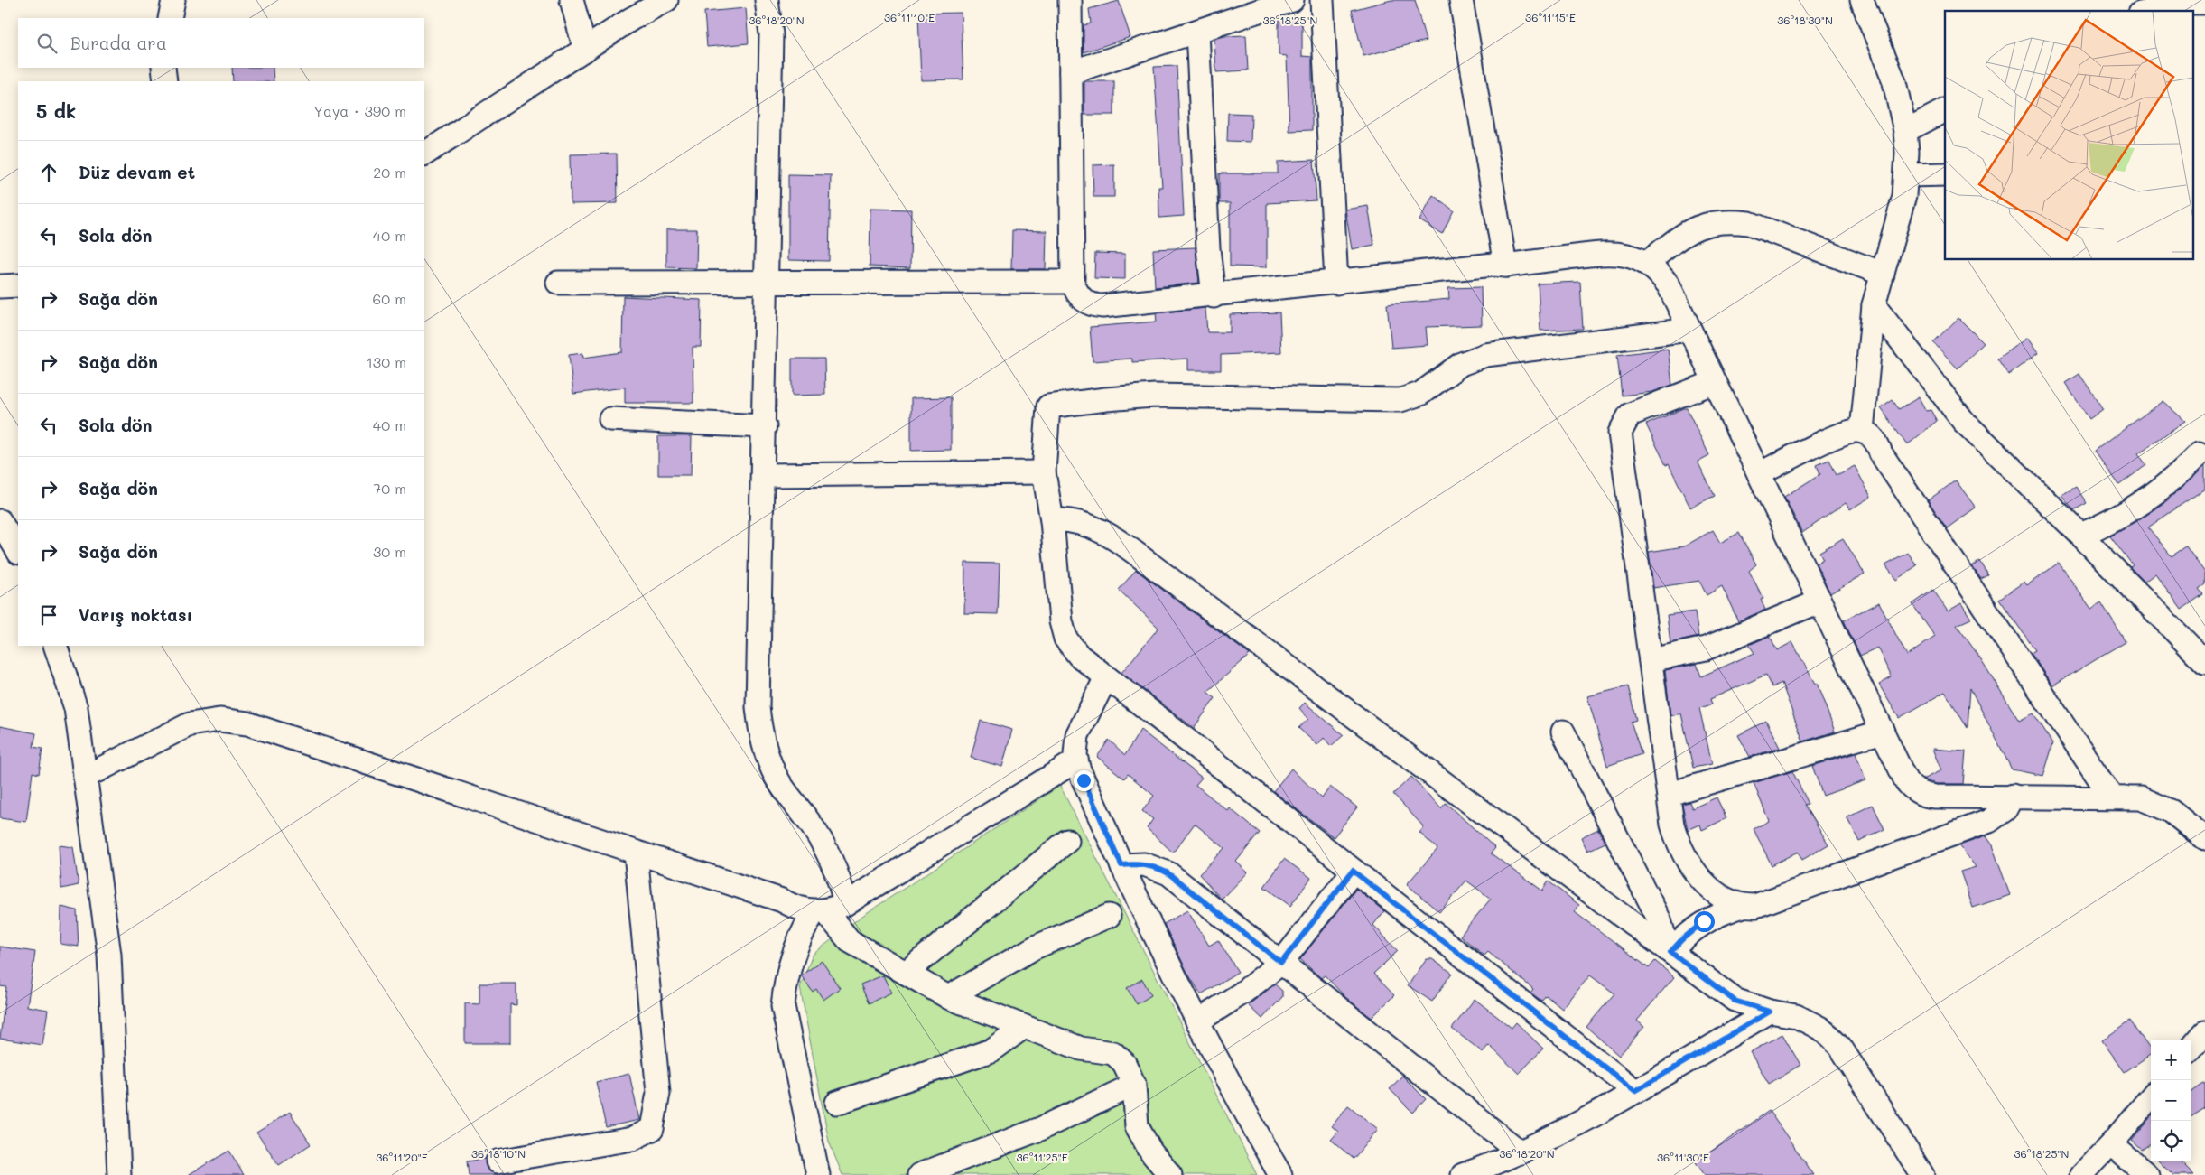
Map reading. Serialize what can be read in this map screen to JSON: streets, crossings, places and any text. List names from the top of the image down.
{
  "page": {
    "search": "Burada ara",
    "heading": ["5 dk", "Yaya · 390 m"],
    "list": [
      ["Düz devam et", "20 m"],
      ["Sola dön", "40 m"],
      ["Sağa dön", "60 m"],
      ["Sağa dön", "130 m"],
      ["Sola dön", "40 m"],
      ["Sağa dön", "70 m"],
      ["Sağa dön", "30 m"],
      "Varış noktası"
    ],
    "map_buttons": ["+", "−"]
  },
  "coordinates": [
    "36°11'10\"E",
    "36°11'15\"E",
    "36°18'20\"N",
    "36°18'25\"N",
    "36°18'30\"N",
    "36°18'10\"N",
    "36°11'20\"E",
    "36°11'25\"E",
    "36°11'30\"E"
  ]
}
